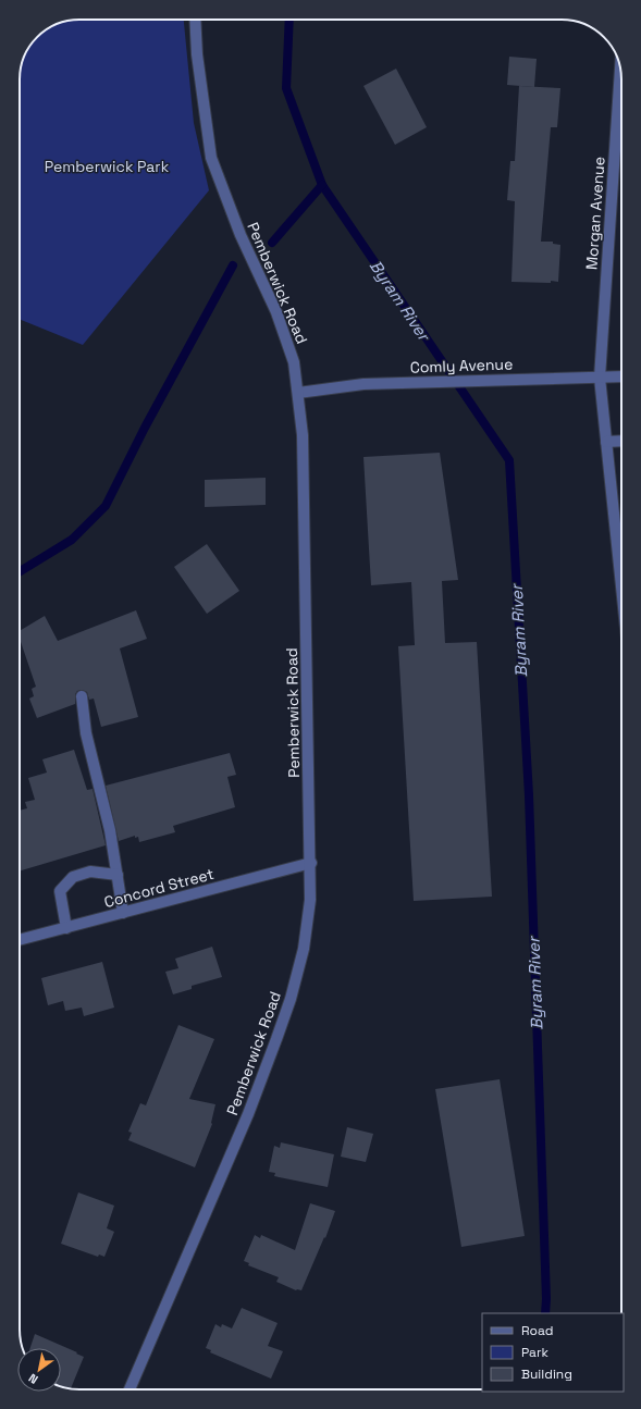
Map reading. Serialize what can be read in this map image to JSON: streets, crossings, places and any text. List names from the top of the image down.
{
  "streets": {
    "street": [
      "Morgan Avenue",
      "Pemberwick Road",
      "Comly Avenue",
      "Concord Street"
    ]
  },
  "crossings": [
    ["Morgan Avenue", "Comly Avenue"],
    ["Pemberwick Road", "Comly Avenue"],
    ["Pemberwick Road", "Concord Street"]
  ],
  "water": ["Byram River"],
  "parks": ["Pemberwick Park"],
  "legend": ["Road", "Park", "Building"],
  "north": "bottom left"
}
